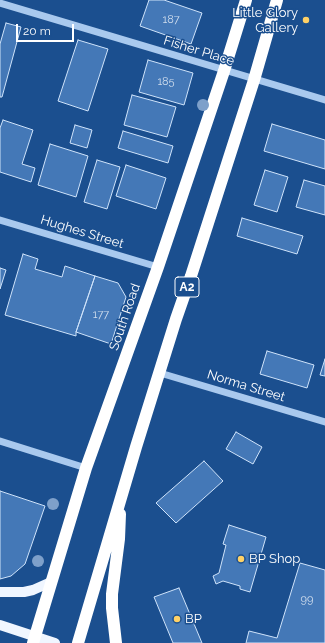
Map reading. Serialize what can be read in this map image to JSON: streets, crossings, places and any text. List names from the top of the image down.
{
  "streets": {
    "highway": ["A2", "South Road"],
    "street": ["Fisher Place", "Hughes Street", "Norma Street"]
  },
  "crossings": [
    ["Fisher Place", "A2"],
    ["Fisher Place", "South Road"],
    ["Hughes Street", "South Road"],
    ["A2", "Norma Street"]
  ],
  "places": ["Little Glory Gallery", "BP Shop", "BP"],
  "house_numbers": [
    "187",
    "185",
    "177",
    "99"
  ],
  "scale_bar": "20 m"
}
